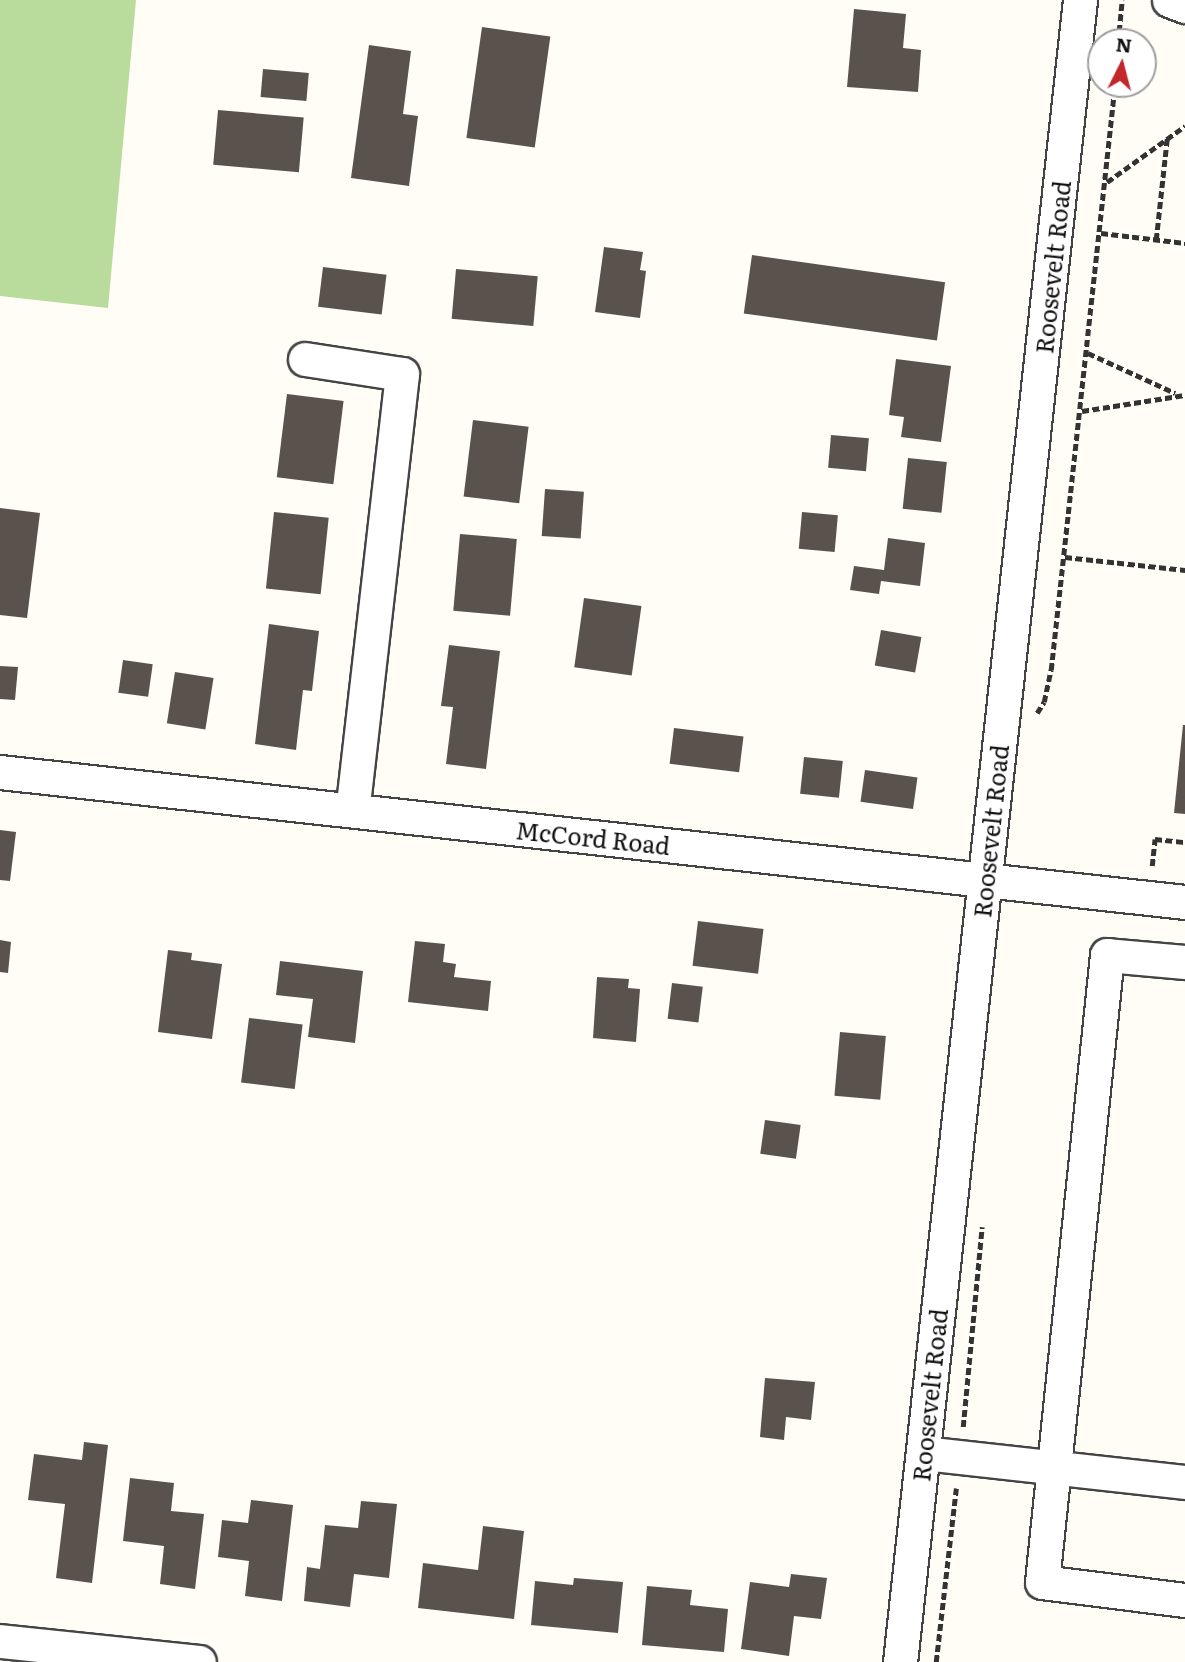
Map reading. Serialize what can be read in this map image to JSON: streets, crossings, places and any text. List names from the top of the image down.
{
  "streets": {
    "street": ["Roosevelt Road", "McCord Road"]
  },
  "crossings": [
    ["Roosevelt Road", "McCord Road"]
  ],
  "north": "top"
}
